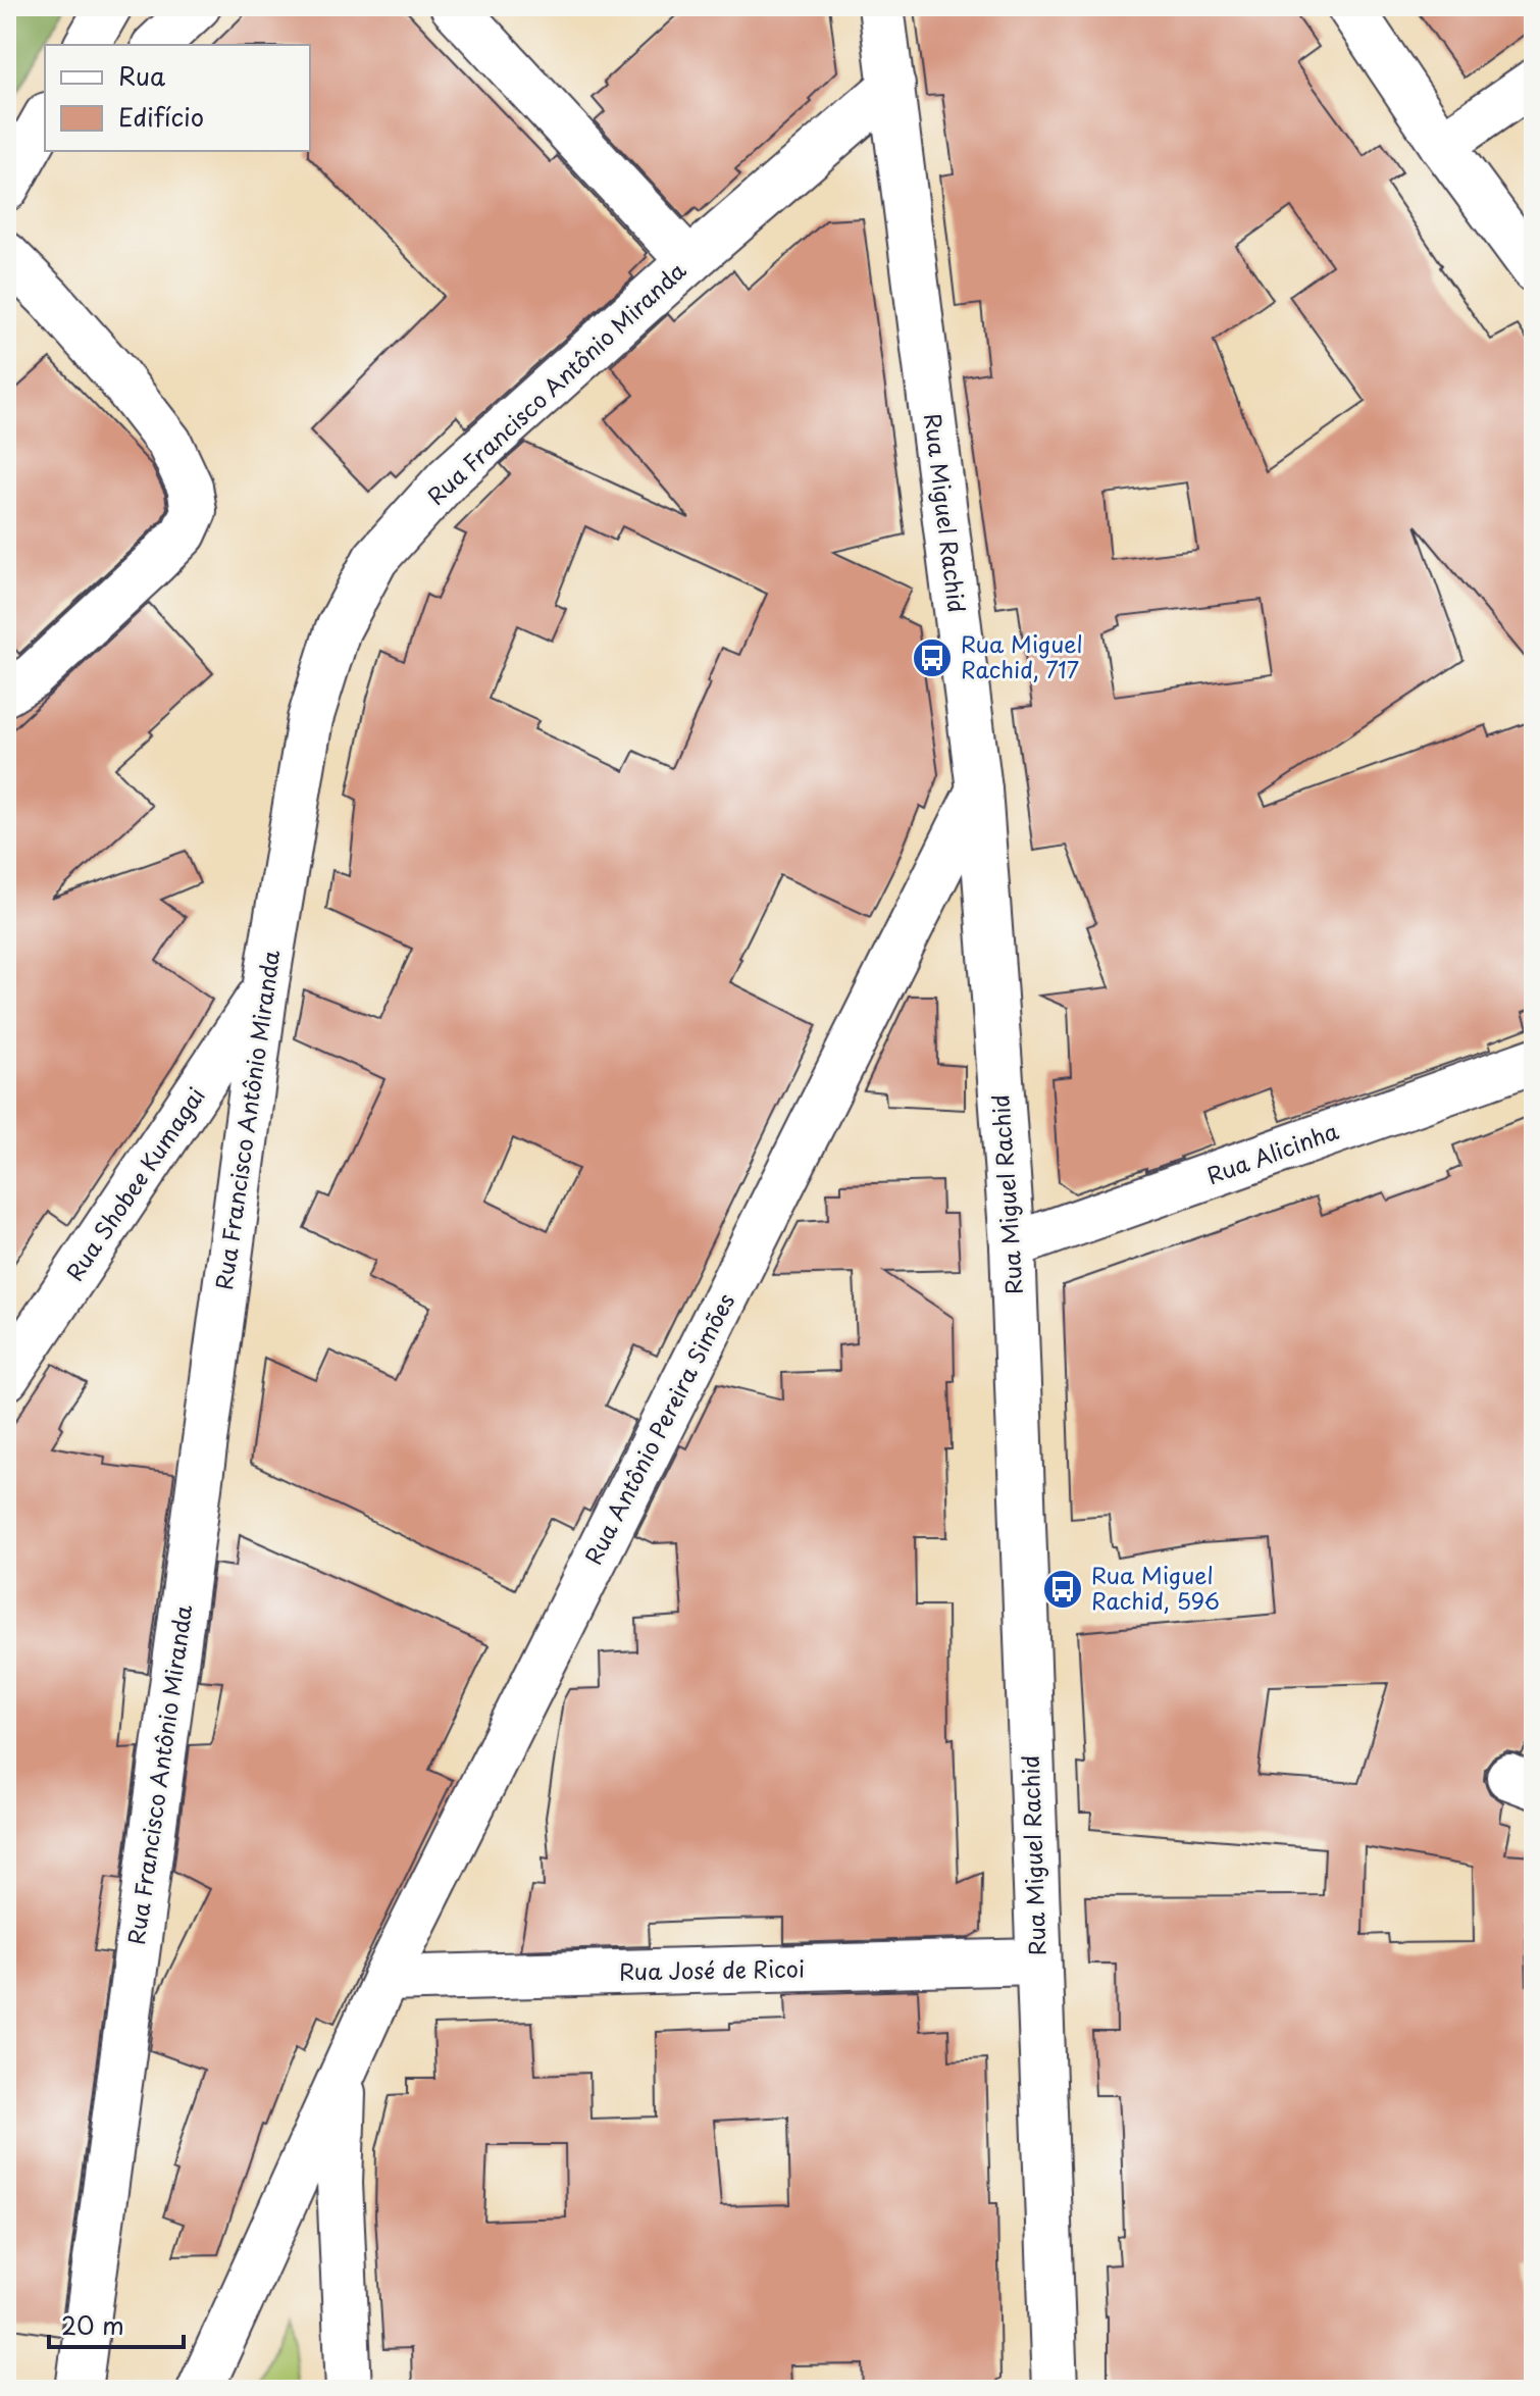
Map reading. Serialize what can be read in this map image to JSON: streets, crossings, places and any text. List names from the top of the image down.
{
  "streets": {
    "street": [
      "Rua Francisco Antônio Miranda",
      "Rua Miguel Rachid",
      "Rua Alicinha",
      "Rua Shobee Kumagai",
      "Rua Antônio Pereira Simões",
      "Rua José de Ricoi"
    ]
  },
  "crossings": [
    ["Rua Francisco Antônio Miranda", "Rua Miguel Rachid"],
    ["Rua Francisco Antônio Miranda", "Rua Shobee Kumagai"],
    ["Rua Miguel Rachid", "Rua Alicinha"],
    ["Rua Miguel Rachid", "Rua Antônio Pereira Simões"],
    ["Rua Miguel Rachid", "Rua José de Ricoi"],
    ["Rua Antônio Pereira Simões", "Rua José de Ricoi"]
  ],
  "places": {
    "bus stop": ["Rua Miguel Rachid, 717", "Rua Miguel Rachid, 596"]
  },
  "legend": ["Rua", "Edifício"],
  "scale_bar": "20 m"
}
